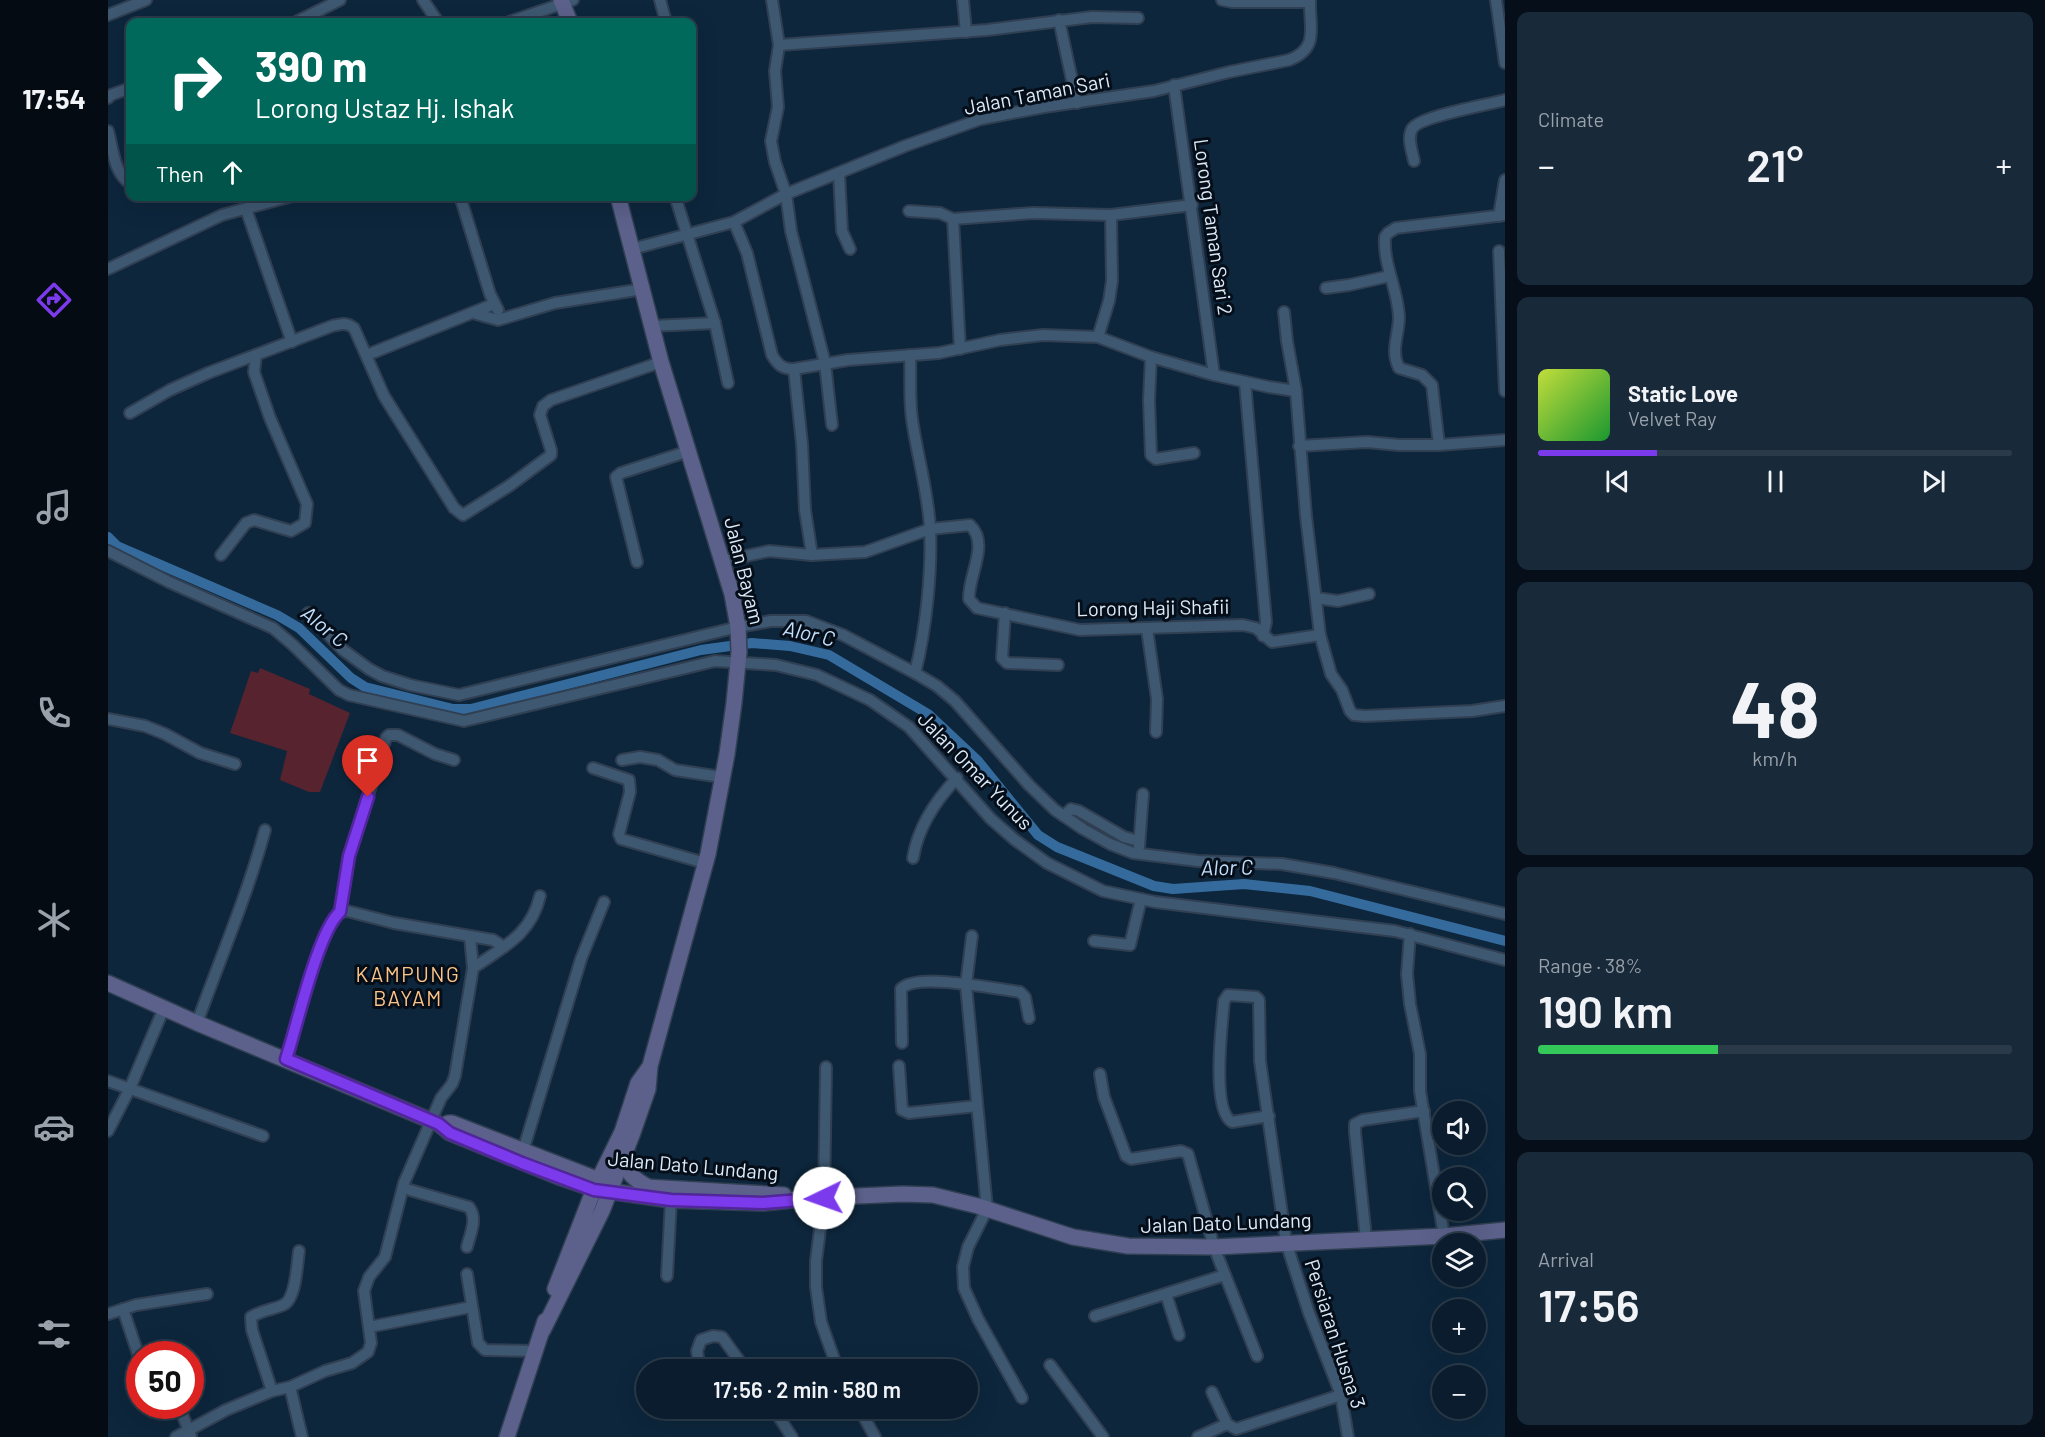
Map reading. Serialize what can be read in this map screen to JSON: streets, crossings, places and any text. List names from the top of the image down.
{
  "streets": {
    "main road": ["Jalan Bayam", "Jalan Dato Lundang"],
    "street": [
      "Jalan Taman Sari",
      "Lorong Taman Sari 2",
      "Lorong Haji Shafii",
      "Jalan Omar Yunus",
      "Persiaran Husna 3"
    ]
  },
  "crossings": [
    ["Jalan Taman Sari", "Lorong Taman Sari 2"],
    ["Jalan Taman Sari", "Jalan Bayam"],
    ["Jalan Bayam", "Lorong Haji Shafii"],
    ["Jalan Bayam", "Jalan Omar Yunus"],
    ["Jalan Bayam", "Jalan Dato Lundang"],
    ["Jalan Dato Lundang", "Persiaran Husna 3"]
  ],
  "districts": ["KAMPUNG BAYAM"],
  "water": ["Alor C"],
  "page": {
    "tabs": "17:54",
    "tile": [
      "Climate",
      ["48", "km/h"],
      ["Range · 38%", "190 km"],
      ["Arrival", "17:56"]
    ],
    "turn": ["390 m", "Lorong Ustaz Hj. Ishak"],
    "heat": ["−", "21°", "+"],
    "then": "Then",
    "song": ["Static Love", "Velvet Ray"],
    "map_buttons": ["+", "−"],
    "limit": "50",
    "trip": "17:56 · 2 min · 580 m"
  }
}
